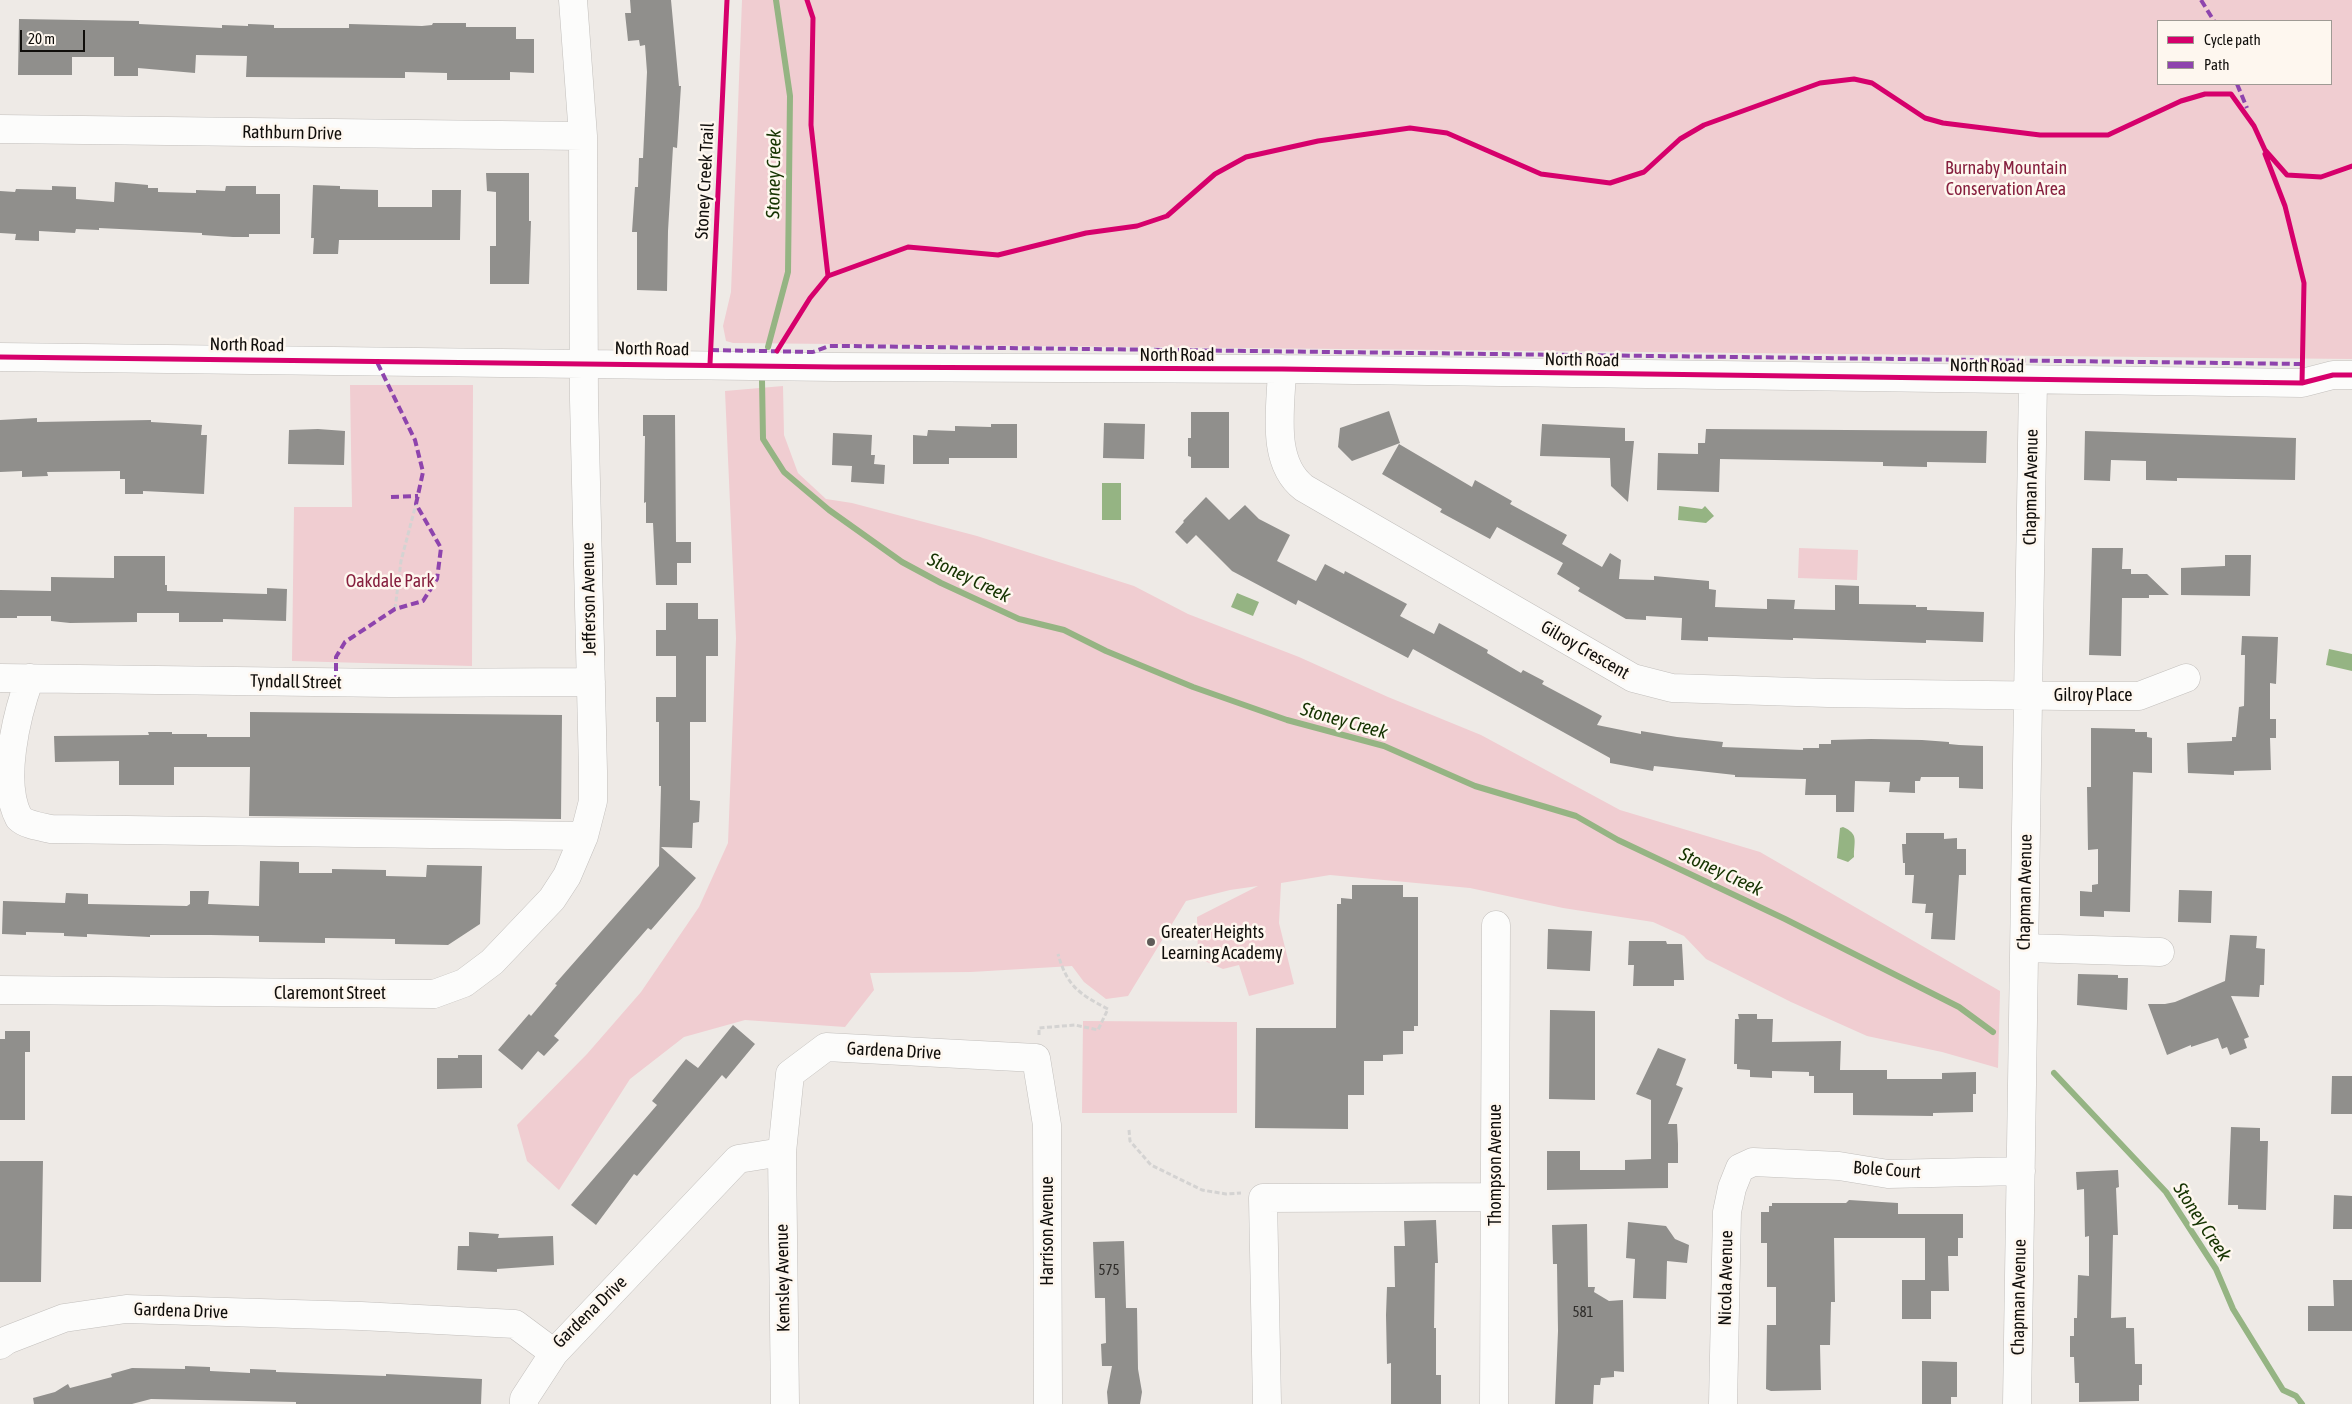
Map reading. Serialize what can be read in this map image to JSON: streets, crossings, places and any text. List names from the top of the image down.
{
  "streets": {
    "street": [
      "Rathburn Drive",
      "North Road",
      "Chapman Avenue",
      "Jefferson Avenue",
      "Gilroy Crescent",
      "Tyndall Street",
      "Gilroy Place",
      "Claremont Street",
      "Gardena Drive",
      "Thompson Avenue",
      "Bole Court",
      "Harrison Avenue",
      "Kemsley Avenue",
      "Nicola Avenue"
    ],
    "cycle path": ["Stoney Creek Trail"]
  },
  "crossings": [
    ["North Road", "Chapman Avenue"],
    ["North Road", "Jefferson Avenue"],
    ["North Road", "Gilroy Crescent"],
    ["Chapman Avenue", "Gilroy Crescent"],
    ["Chapman Avenue", "Gilroy Place"],
    ["Chapman Avenue", "Bole Court"],
    ["Jefferson Avenue", "Tyndall Street"],
    ["Jefferson Avenue", "Claremont Street"],
    ["Gilroy Crescent", "Gilroy Place"],
    ["Gardena Drive", "Harrison Avenue"],
    ["Gardena Drive", "Kemsley Avenue"],
    ["Bole Court", "Nicola Avenue"]
  ],
  "water": ["Stoney Creek"],
  "parks": ["Burnaby Mountain Conservation Area", "Oakdale Park"],
  "places": ["Greater Heights Learning Academy"],
  "house_numbers": ["575", "581"],
  "legend": ["Cycle path", "Path"],
  "scale_bar": "20 m"
}
